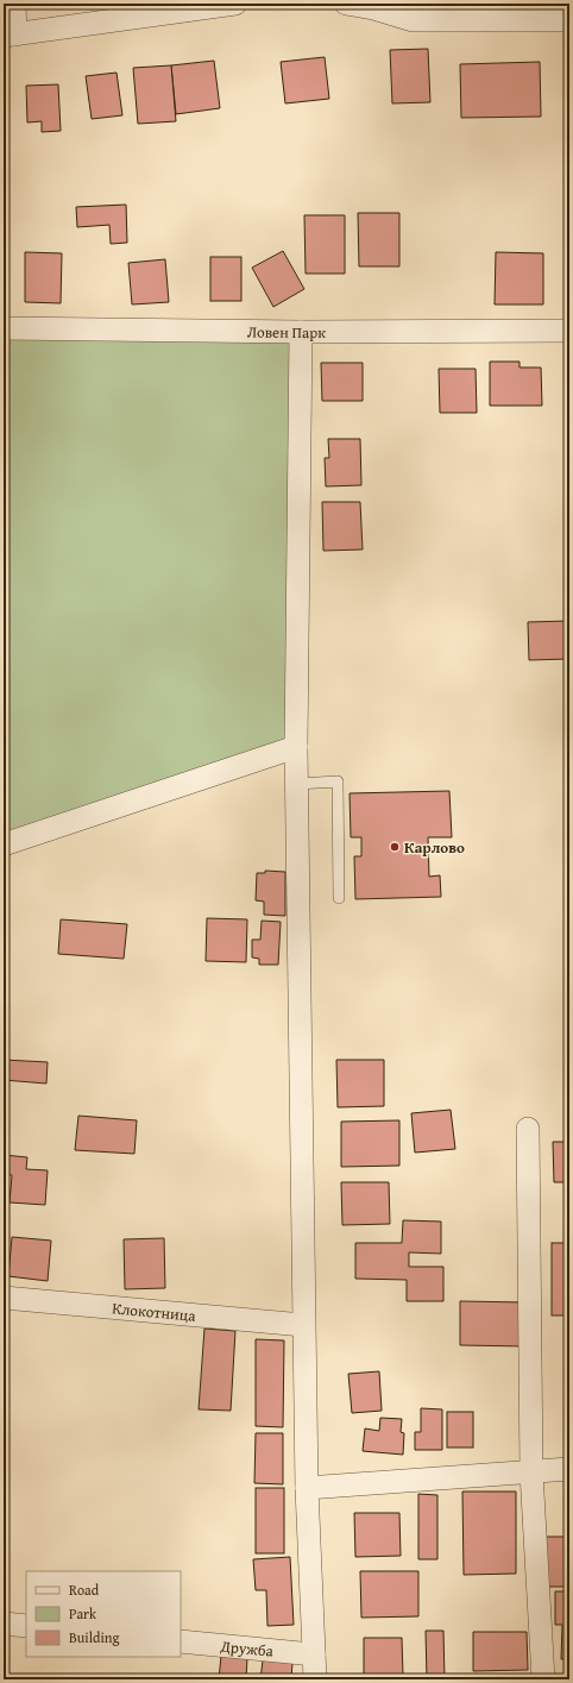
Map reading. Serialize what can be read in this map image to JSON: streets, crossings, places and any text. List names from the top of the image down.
{
  "streets": {
    "street": ["Ловен Парк", "Клокотница", "Дружба"]
  },
  "places": ["Карлово"],
  "legend": ["Road", "Park", "Building"]
}
